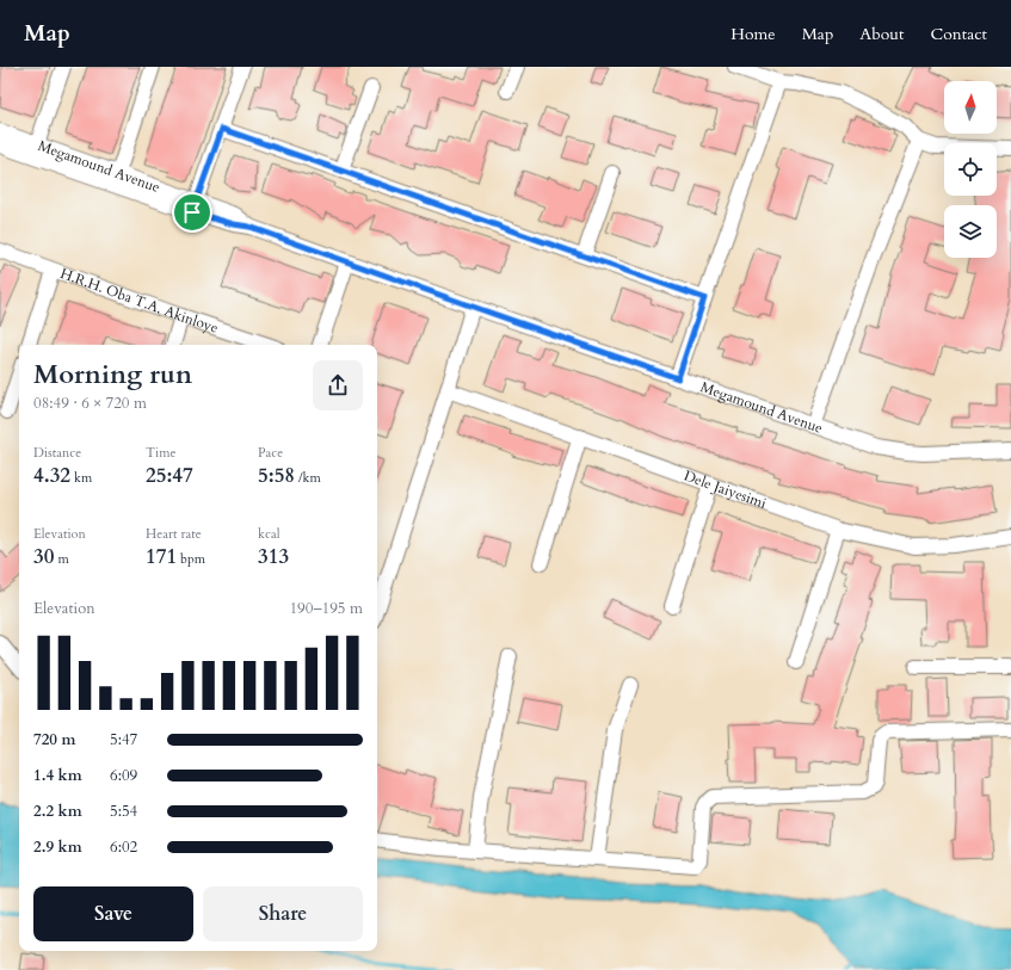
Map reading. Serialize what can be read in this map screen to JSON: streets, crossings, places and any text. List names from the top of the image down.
{
  "streets": {
    "street": ["Megamound Avenue", "H.R.H. Oba T.A. Akinloye", "Dele Jaiyesimi"]
  },
  "north": "top",
  "page": {
    "header": "Map",
    "nav": [
      "Home",
      "Map",
      "About",
      "Contact"
    ],
    "heading": ["Morning run", "08:49 · 6 × 720 m"],
    "stats": [
      ["Distance", "4.32 km"],
      ["Time", "25:47"],
      ["Pace", "5:58 /km"],
      ["Elevation", "30 m"],
      ["Heart rate", "171 bpm"],
      ["kcal", "313"]
    ],
    "chart": ["Elevation", "190–195 m"],
    "list": [
      {
        "name": "720 m",
        "note": "5:47"
      },
      {
        "name": "1.4 km",
        "note": "6:09"
      },
      {
        "name": "2.2 km",
        "note": "5:54"
      },
      {
        "name": "2.9 km",
        "note": "6:02"
      }
    ],
    "buttons": ["Save", "Share"]
  }
}
